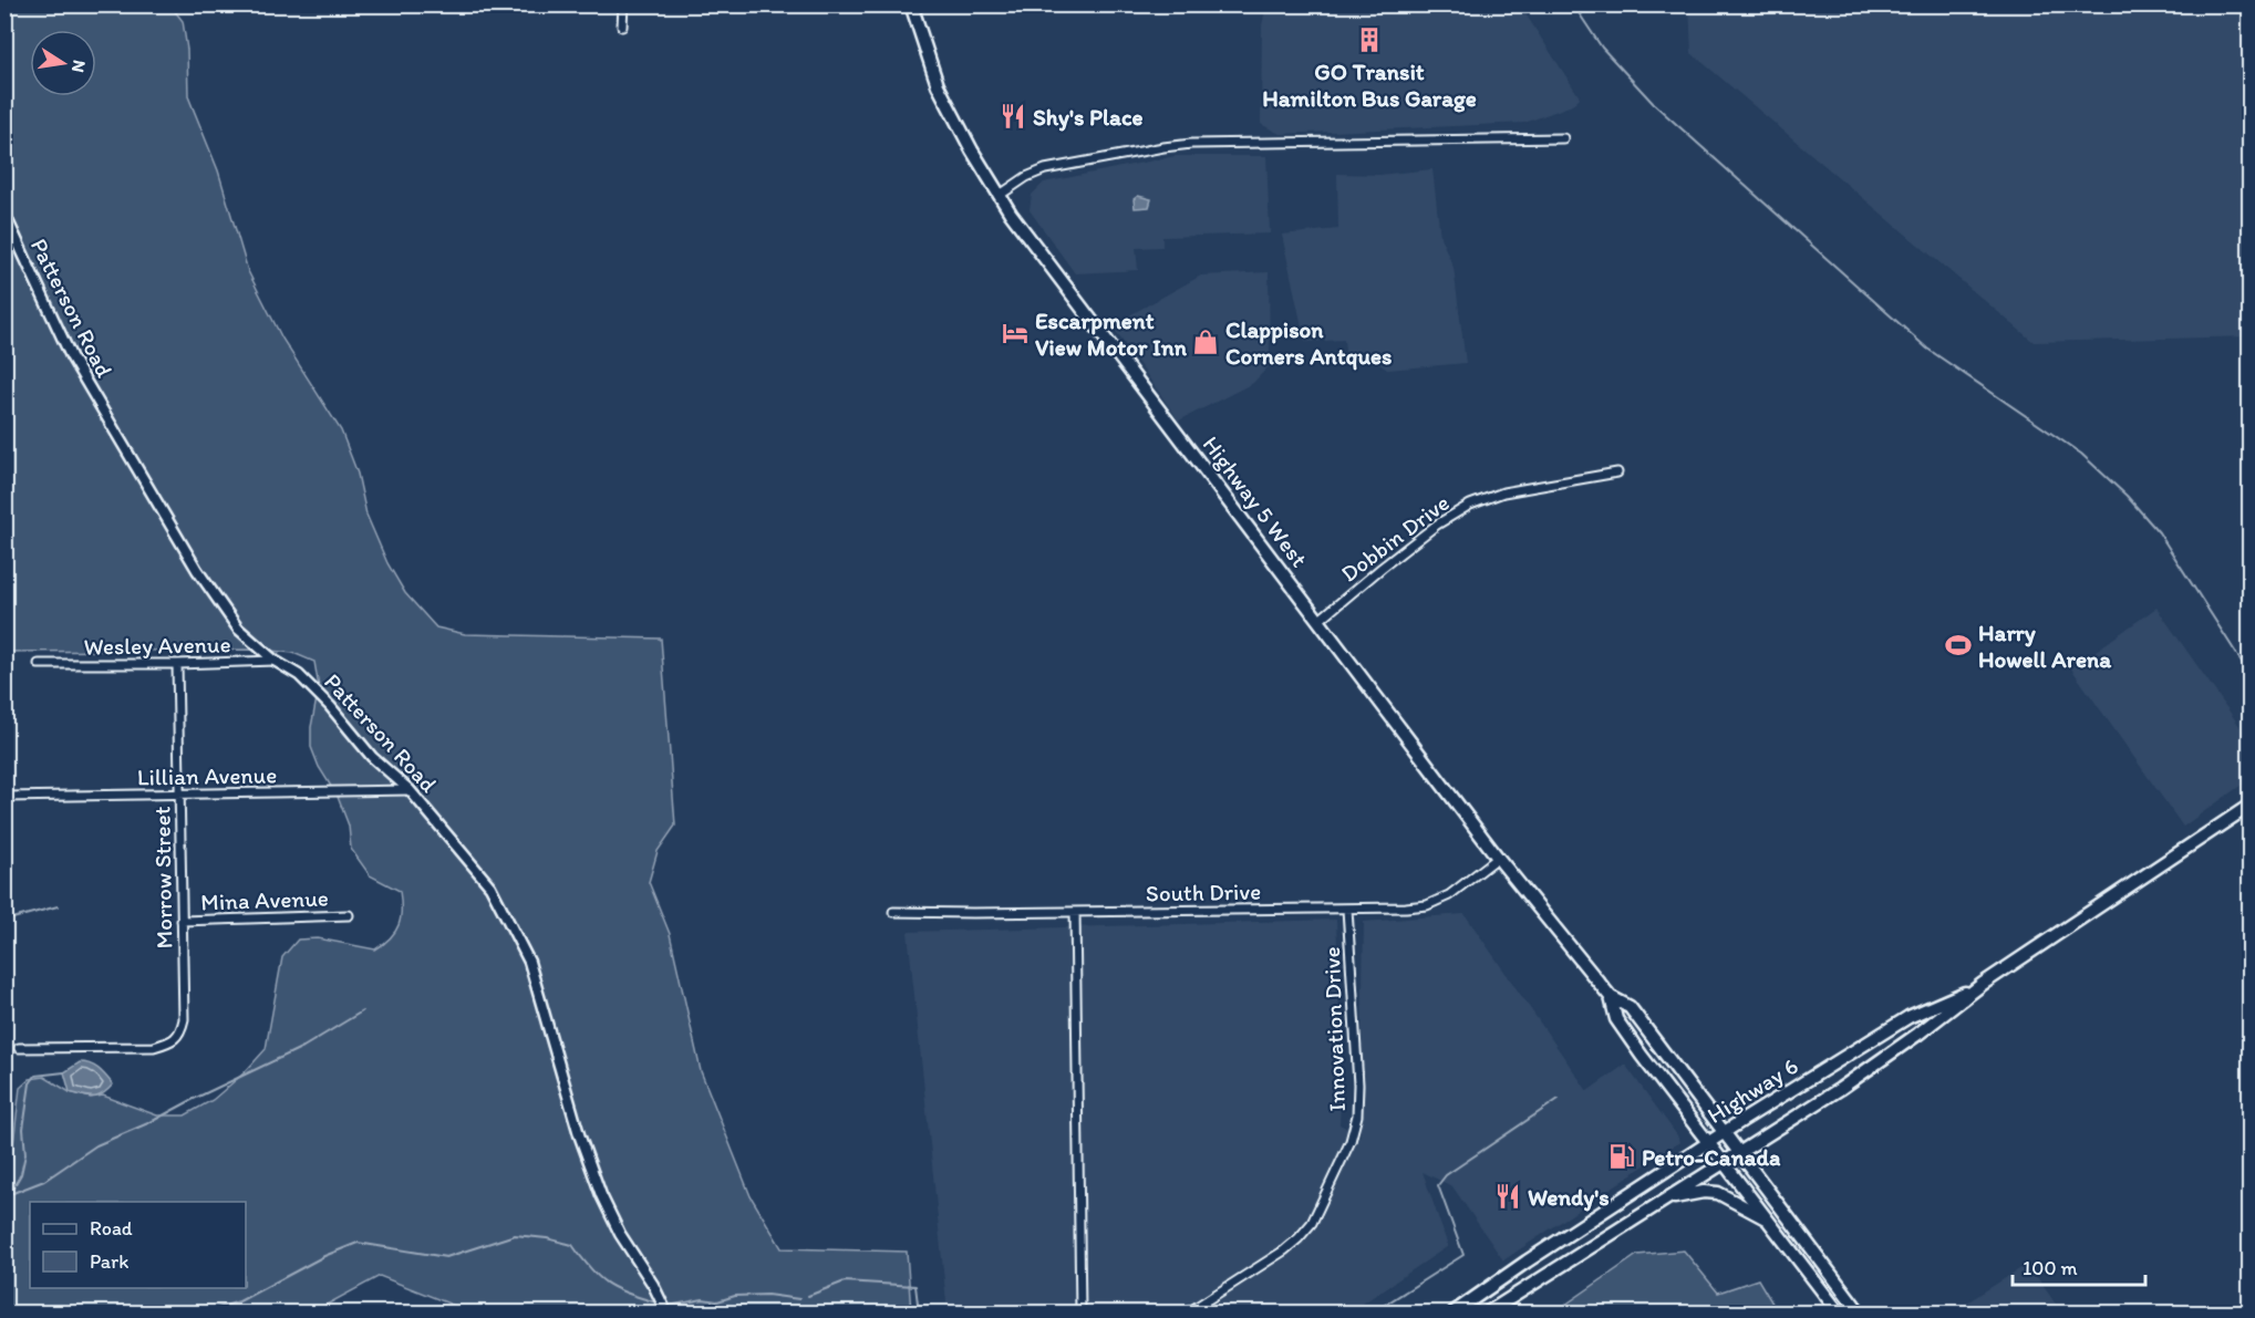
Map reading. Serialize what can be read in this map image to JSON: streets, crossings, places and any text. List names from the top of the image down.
{
  "streets": {
    "main road": ["Highway 5 West", "Highway 6"],
    "street": [
      "Patterson Road",
      "Dobbin Drive",
      "Wesley Avenue",
      "Lillian Avenue",
      "Morrow Street",
      "South Drive",
      "Mina Avenue",
      "Innovation Drive"
    ]
  },
  "crossings": [
    ["Patterson Road", "Wesley Avenue"],
    ["Patterson Road", "Lillian Avenue"],
    ["Highway 5 West", "Dobbin Drive"],
    ["Highway 5 West", "South Drive"],
    ["Highway 5 West", "Highway 6"],
    ["Wesley Avenue", "Morrow Street"],
    ["Lillian Avenue", "Morrow Street"],
    ["Morrow Street", "Mina Avenue"],
    ["South Drive", "Innovation Drive"]
  ],
  "places": {
    "building": ["GO Transit Hamilton Bus Garage"],
    "restaurant": ["Shy's Place", "Wendy's"],
    "hotel": ["Escarpment View Motor Inn"],
    "shop": ["Clappison Corners Antques"],
    "sports": ["Harry Howell Arena"],
    "fuel station": ["Petro-Canada"]
  },
  "legend": ["Road", "Park"],
  "scale_bar": "100 m",
  "north": "right"
}
